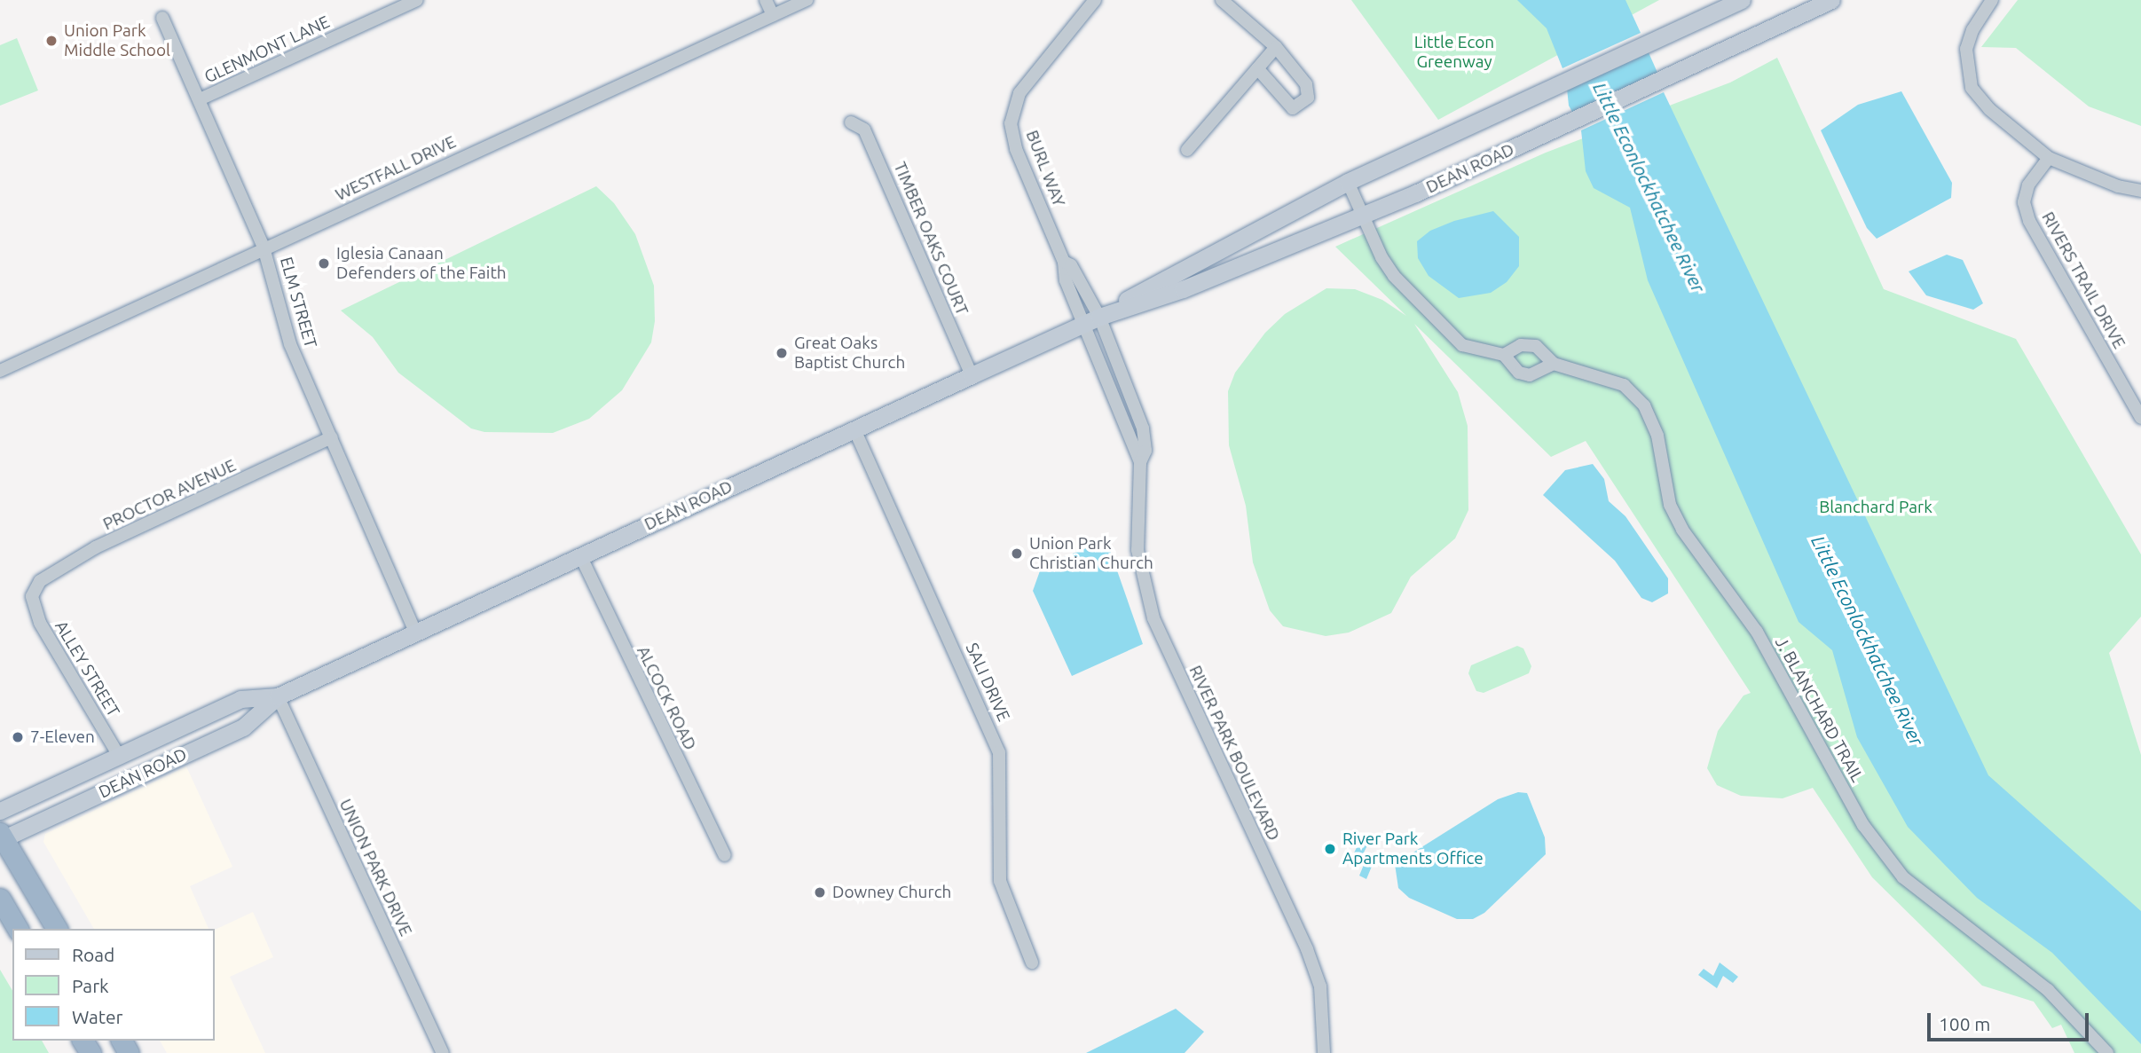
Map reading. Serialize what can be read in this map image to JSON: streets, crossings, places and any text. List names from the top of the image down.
{
  "streets": {
    "main road": ["DEAN ROAD"],
    "street": [
      "GLENMONT LANE",
      "WESTFALL DRIVE",
      "BURL WAY",
      "TIMBER OAKS COURT",
      "RIVERS TRAIL DRIVE",
      "ELM STREET",
      "PROCTOR AVENUE",
      "ALLEY STREET",
      "SALI DRIVE",
      "ALCOCK ROAD",
      "J. BLANCHARD TRAIL",
      "RIVER PARK BOULEVARD",
      "UNION PARK DRIVE"
    ]
  },
  "crossings": [
    ["GLENMONT LANE", "ELM STREET"],
    ["WESTFALL DRIVE", "ELM STREET"],
    ["BURL WAY", "DEAN ROAD"],
    ["BURL WAY", "RIVER PARK BOULEVARD"],
    ["DEAN ROAD", "TIMBER OAKS COURT"],
    ["DEAN ROAD", "ELM STREET"],
    ["DEAN ROAD", "ALLEY STREET"],
    ["DEAN ROAD", "SALI DRIVE"],
    ["DEAN ROAD", "ALCOCK ROAD"],
    ["DEAN ROAD", "RIVER PARK BOULEVARD"],
    ["DEAN ROAD", "UNION PARK DRIVE"],
    ["ELM STREET", "PROCTOR AVENUE"],
    ["PROCTOR AVENUE", "ALLEY STREET"]
  ],
  "water": ["Little Econlockhatchee River"],
  "parks": ["Little Econ Greenway", "Blanchard Park"],
  "places": [
    "Union Park Middle School",
    "Iglesia Canaan Defenders of the Faith",
    "Great Oaks Baptist Church",
    "Union Park Christian Church",
    "7-Eleven",
    "River Park Apartments Office",
    "Downey Church"
  ],
  "legend": ["Road", "Park", "Water"],
  "scale_bar": "100 m"
}
